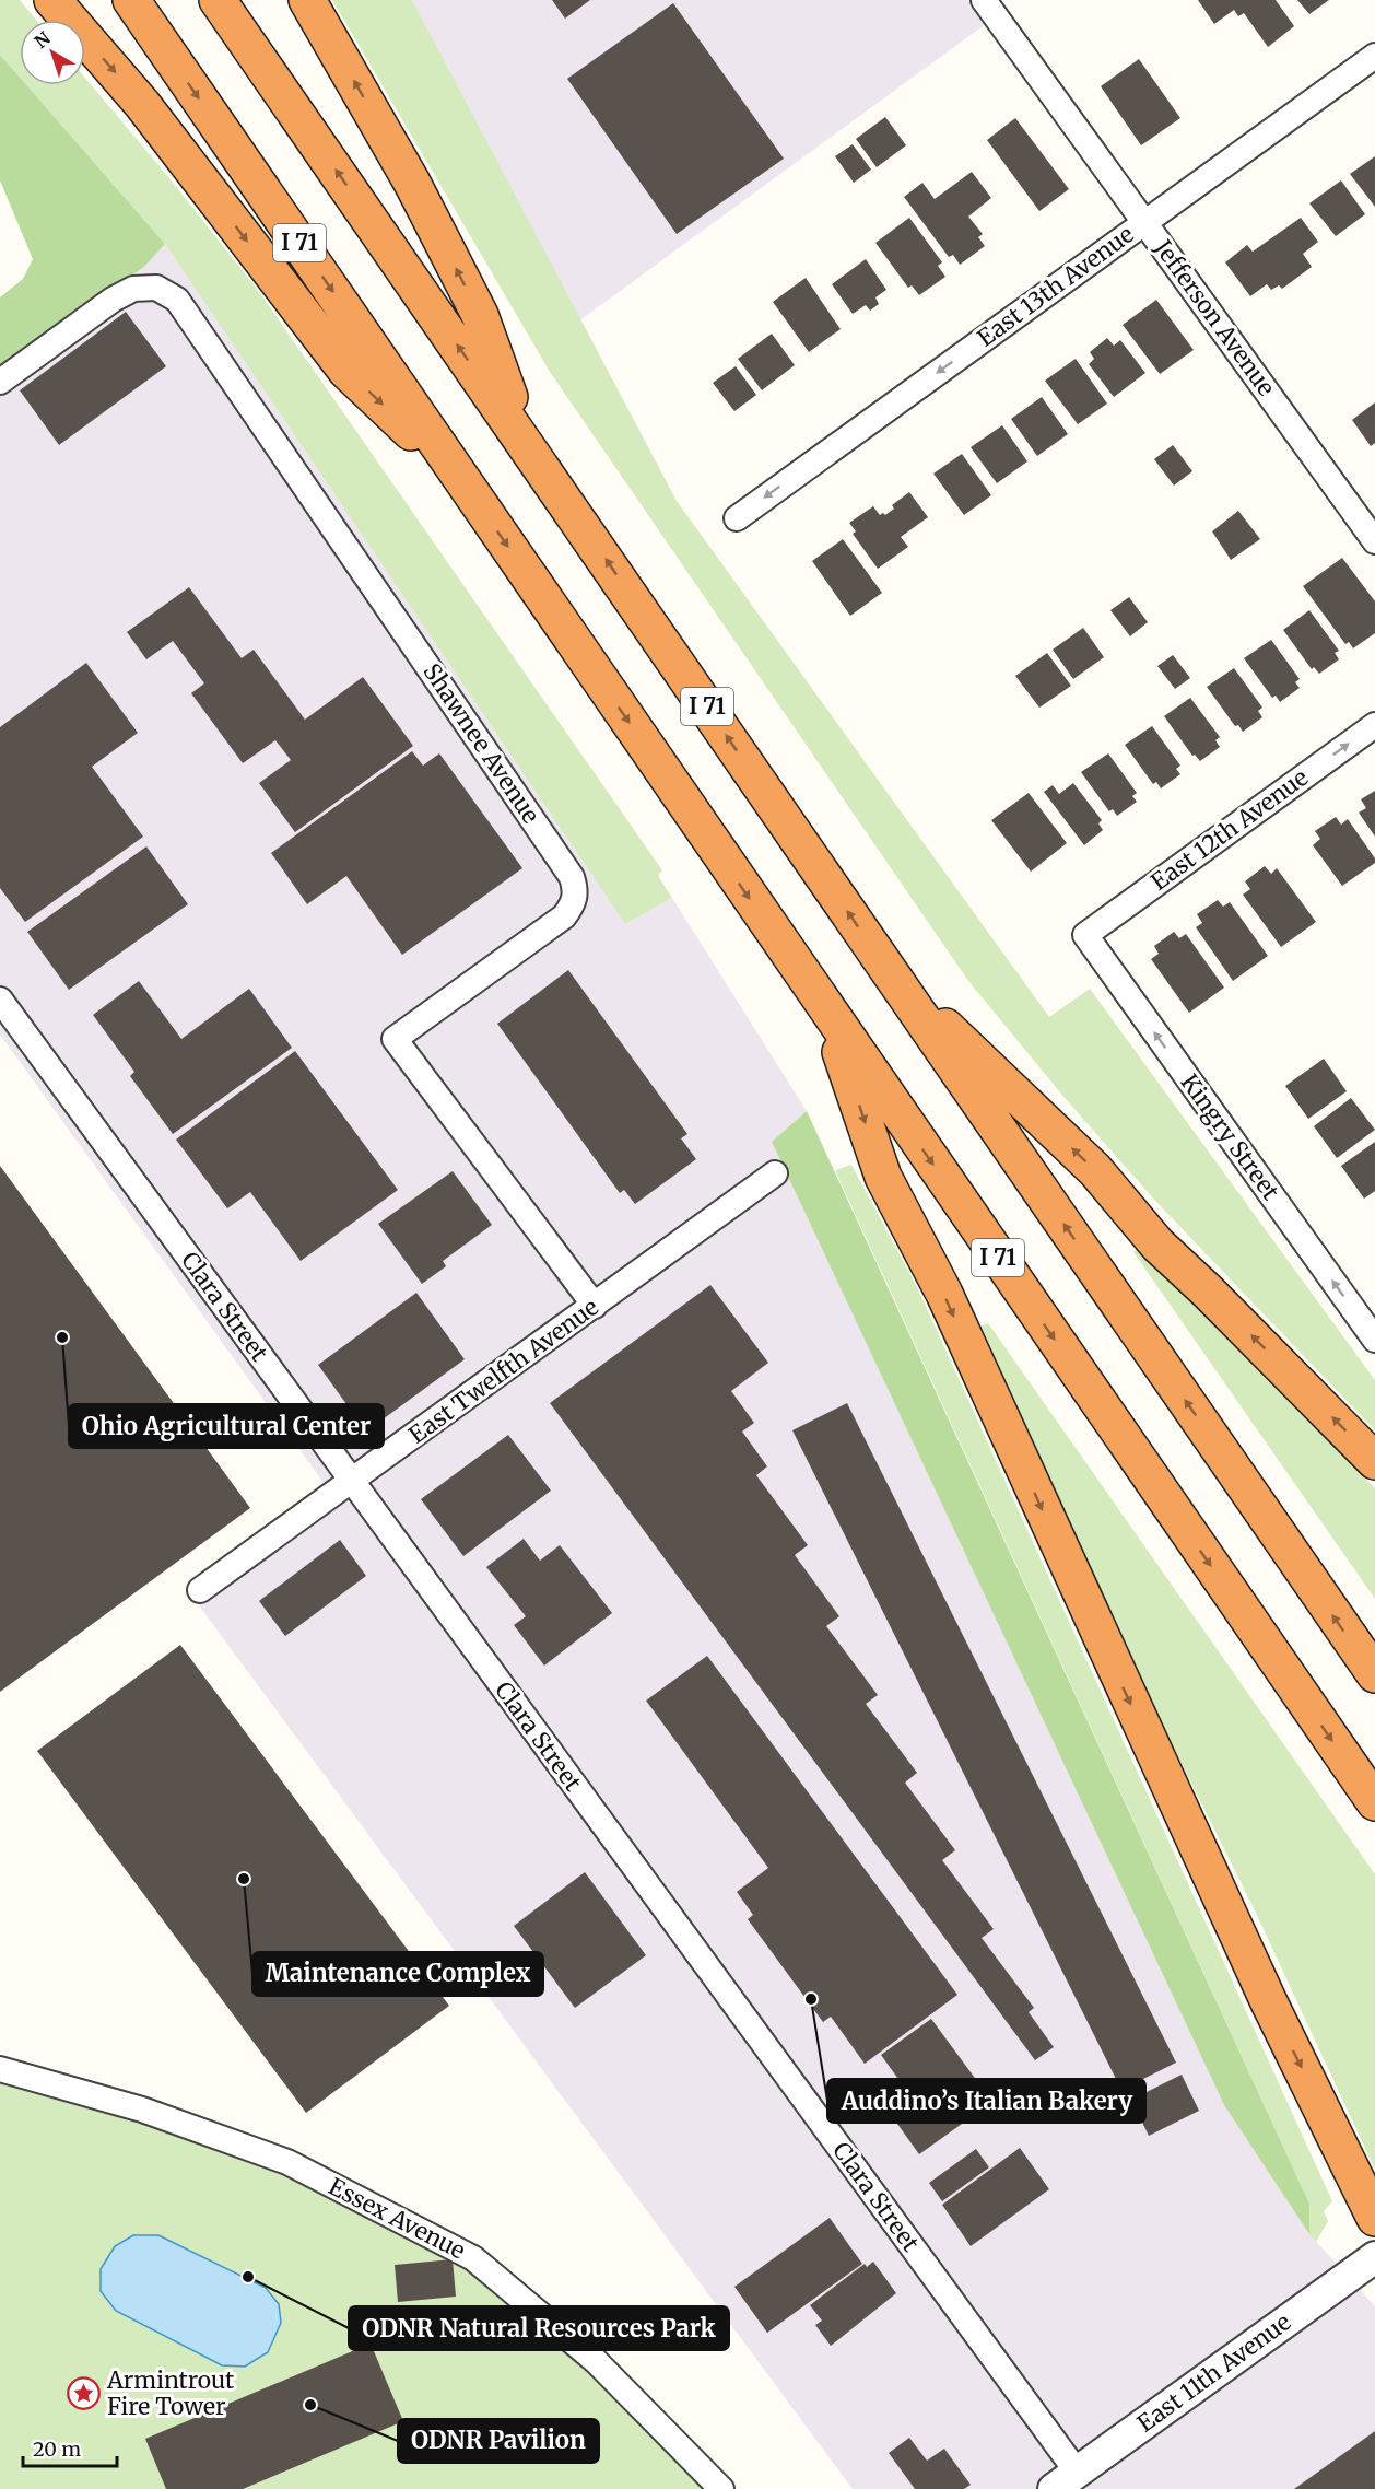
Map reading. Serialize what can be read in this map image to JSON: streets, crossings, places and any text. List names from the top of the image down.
{
  "streets": {
    "highway": ["I 71"],
    "street": [
      "East 13th Avenue",
      "Jefferson Avenue",
      "Shawnee Avenue",
      "East 12th Avenue",
      "Kingry Street",
      "Clara Street",
      "East Twelfth Avenue",
      "Essex Avenue",
      "East 11th Avenue"
    ]
  },
  "crossings": [
    ["East 13th Avenue", "Jefferson Avenue"],
    ["Shawnee Avenue", "East Twelfth Avenue"],
    ["East 12th Avenue", "Kingry Street"],
    ["Clara Street", "East Twelfth Avenue"],
    ["Clara Street", "East 11th Avenue"]
  ],
  "one_way": ["East 13th Avenue", "East 12th Avenue", "Kingry Street"],
  "places": {
    "other": [
      "Ohio Agricultural Center",
      "Maintenance Complex",
      "Auddino’s Italian Bakery",
      "ODNR Natural Resources Park",
      "ODNR Pavilion"
    ],
    "place": ["Armintrout Fire Tower"]
  },
  "scale_bar": "20 m",
  "north": "top left"
}
